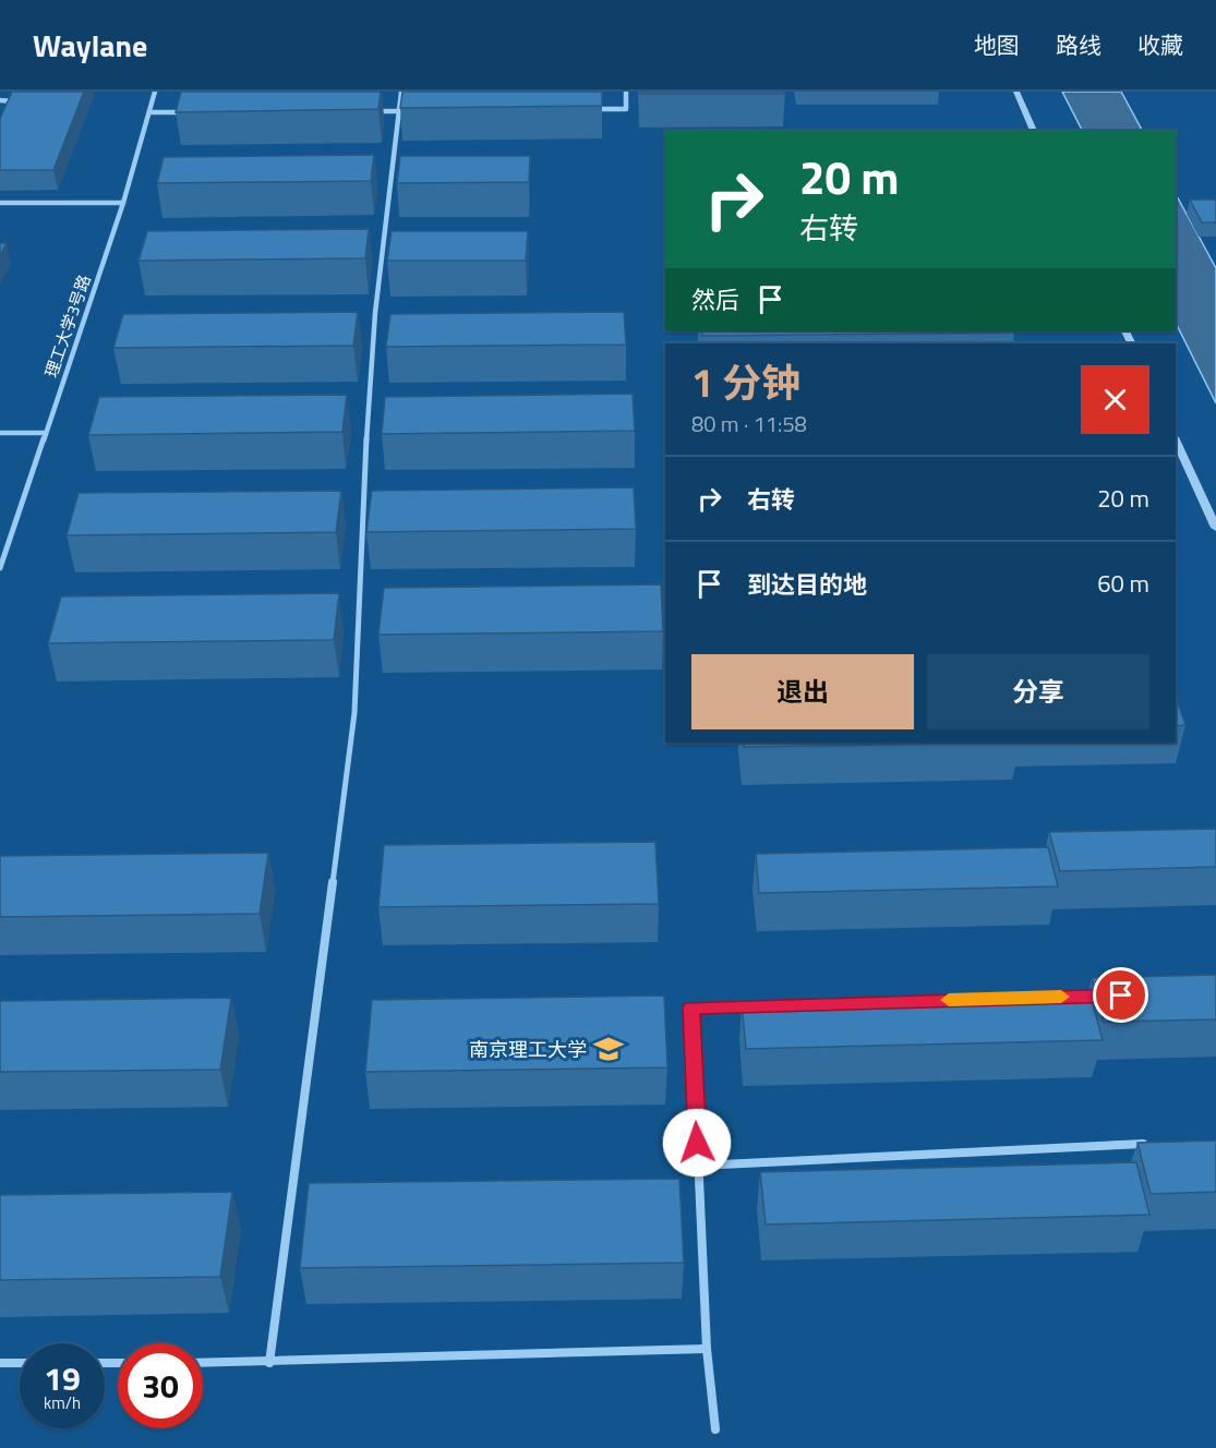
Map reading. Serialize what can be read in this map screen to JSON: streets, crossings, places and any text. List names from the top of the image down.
{
  "streets": {
    "street": ["理工大学3号路"]
  },
  "places": {
    "school or university": ["南京理工大学"]
  },
  "page": {
    "header": "Waylane",
    "nav": ["地图", "路线", "收藏"],
    "turn": ["20 m", "右转"],
    "then": "然后",
    "heading": ["1 分钟", "80 m · 11:58"],
    "list": [
      {
        "name": "右转",
        "value": "20 m"
      },
      {
        "name": "到达目的地",
        "value": "60 m"
      }
    ],
    "buttons": ["退出", "分享"],
    "speed": "19 km/h",
    "limit": "30"
  }
}
